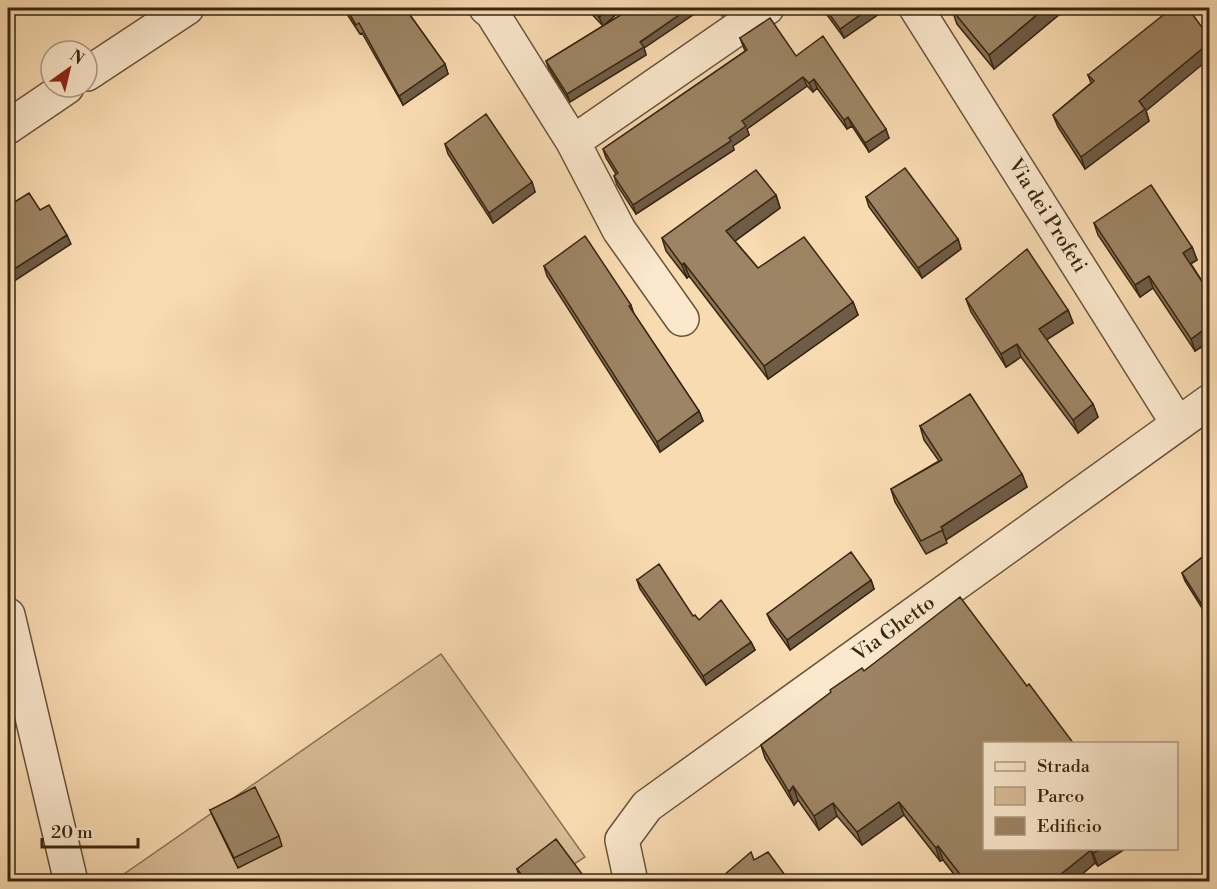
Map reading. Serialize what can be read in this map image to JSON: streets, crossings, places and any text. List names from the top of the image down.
{
  "streets": {
    "street": ["Via dei Profeti", "Via Ghetto"]
  },
  "crossings": [
    ["Via dei Profeti", "Via Ghetto"]
  ],
  "legend": ["Strada", "Parco", "Edificio"],
  "scale_bar": "20 m",
  "north": "top right"
}
